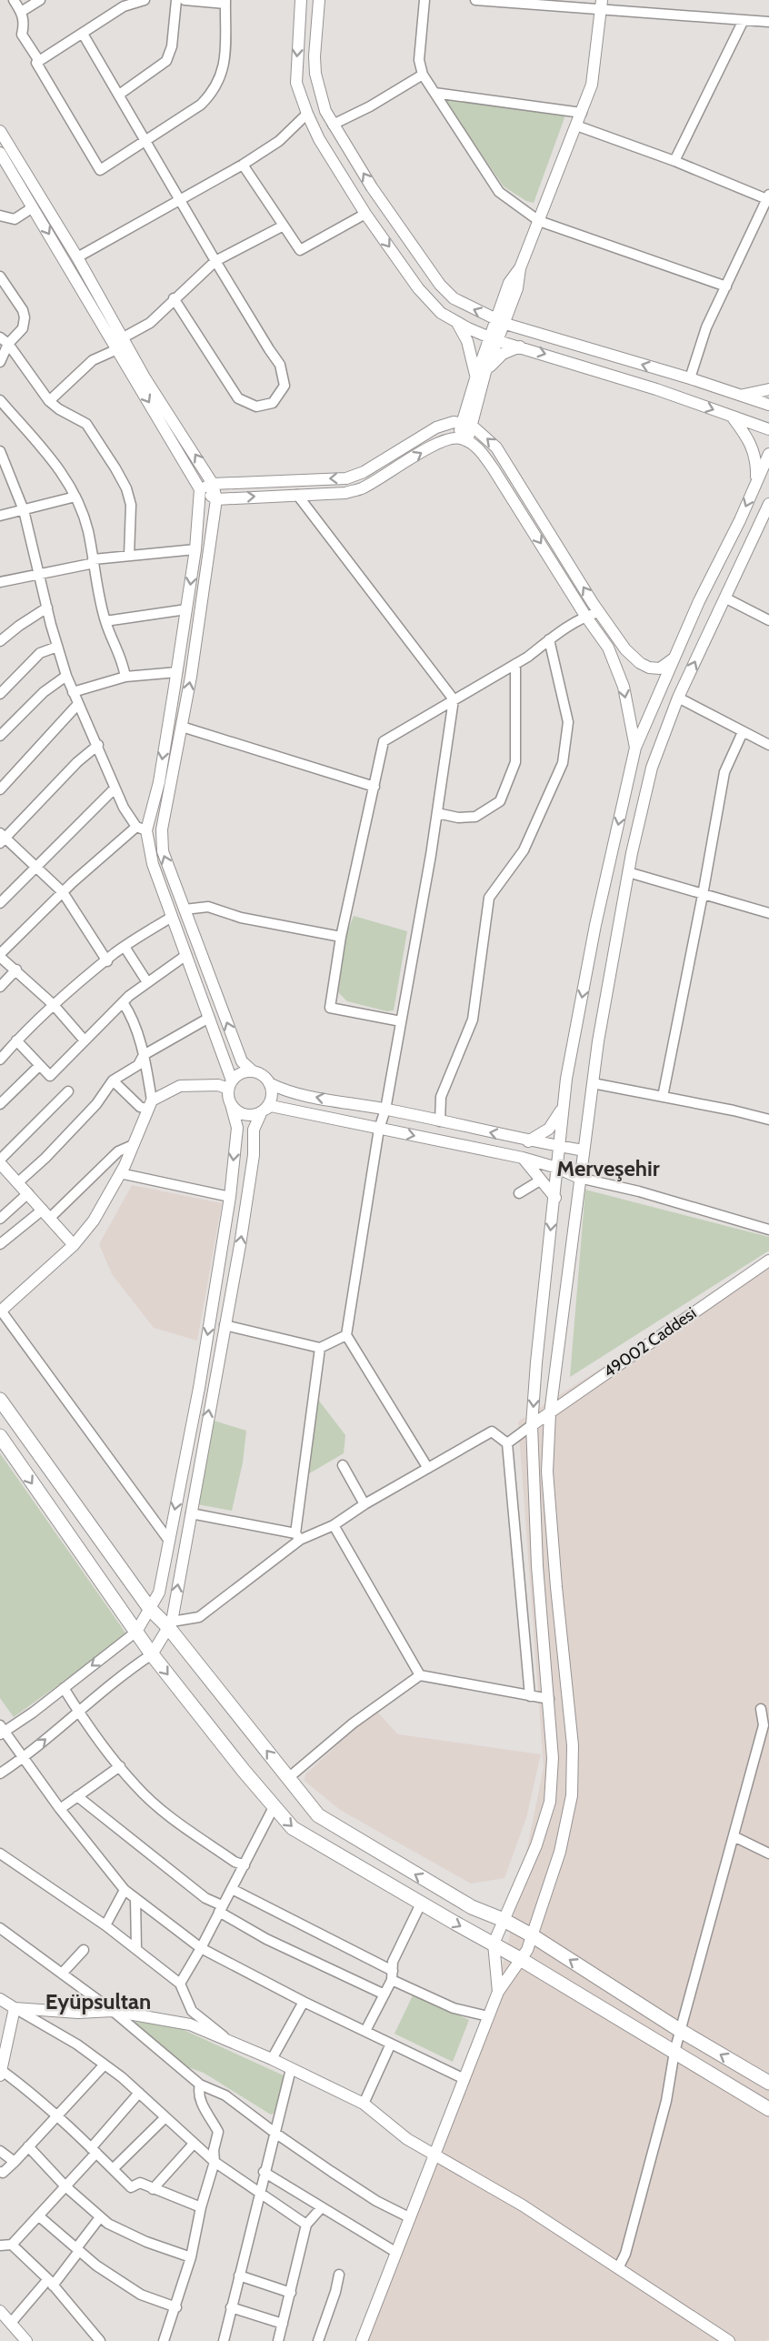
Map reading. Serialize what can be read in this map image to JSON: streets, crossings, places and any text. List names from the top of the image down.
{
  "streets": {
    "street": ["49002 Caddesi"]
  },
  "districts": ["Merveşehir", "Eyüpsultan"]
}
